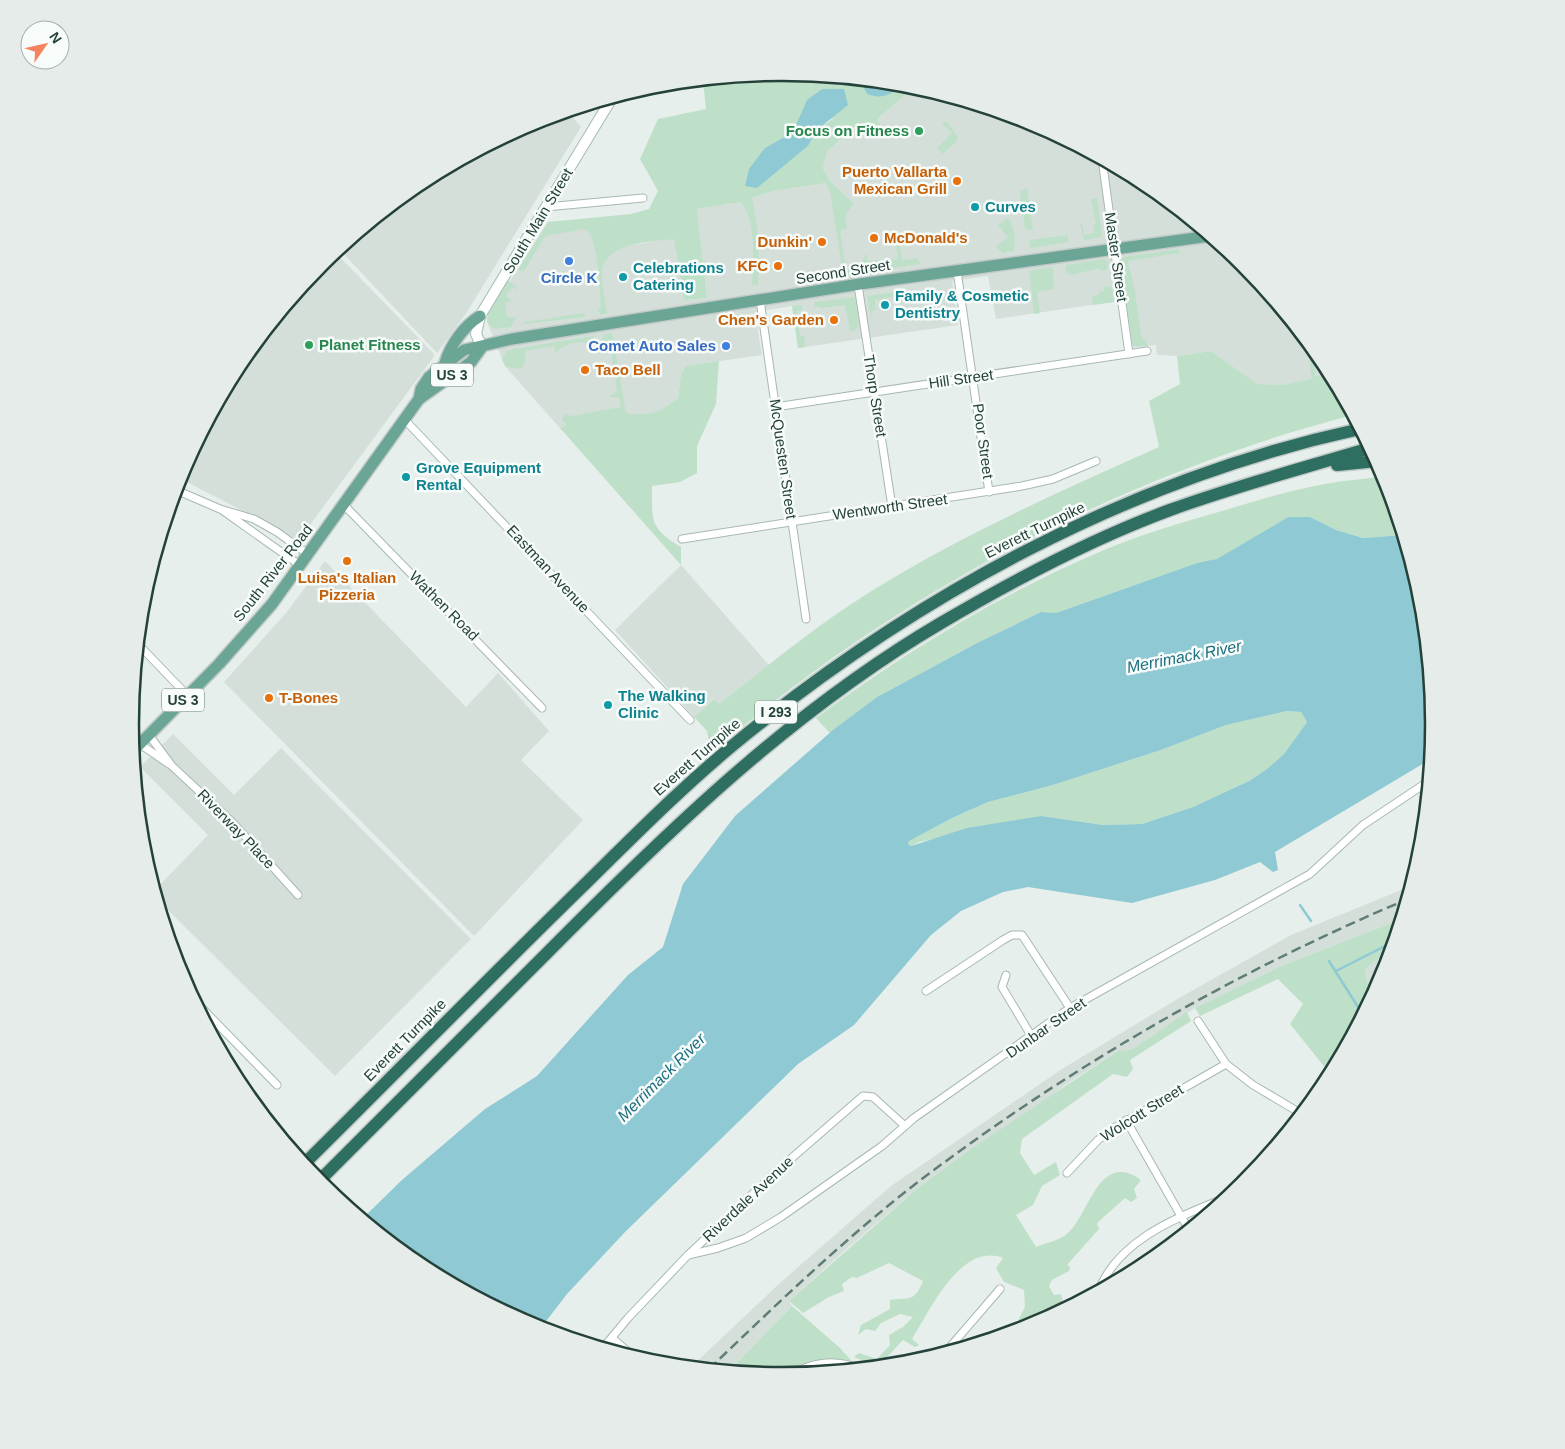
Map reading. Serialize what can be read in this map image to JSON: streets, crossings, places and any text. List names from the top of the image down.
{
  "streets": {
    "highway": ["Everett Turnpike", "I 293"],
    "main road": [
      "South Main Street",
      "Second Street",
      "US 3",
      "South River Road"
    ],
    "street": [
      "Master Street",
      "Hill Street",
      "Thorp Street",
      "Poor Street",
      "McQuesten Street",
      "Wentworth Street",
      "Eastman Avenue",
      "Wathen Road",
      "Riverway Place",
      "Dunbar Street",
      "Wolcott Street",
      "Riverdale Avenue"
    ]
  },
  "crossings": [
    ["South Main Street", "Second Street"],
    ["South Main Street", "South River Road"],
    ["Master Street", "Second Street"],
    ["Master Street", "Hill Street"],
    ["Second Street", "Thorp Street"],
    ["Second Street", "Poor Street"],
    ["Second Street", "McQuesten Street"],
    ["Second Street", "South River Road"],
    ["Hill Street", "Thorp Street"],
    ["Hill Street", "Poor Street"],
    ["Hill Street", "McQuesten Street"],
    ["Thorp Street", "Wentworth Street"],
    ["Poor Street", "Wentworth Street"],
    ["McQuesten Street", "Wentworth Street"],
    ["Eastman Avenue", "South River Road"],
    ["South River Road", "Wathen Road"],
    ["South River Road", "Riverway Place"],
    ["Dunbar Street", "Riverdale Avenue"]
  ],
  "water": ["Merrimack River"],
  "places": [
    "Focus on Fitness",
    "Puerto Vallarta Mexican Grill",
    "Curves",
    "McDonald's",
    "Dunkin'",
    "Circle K",
    "KFC",
    "Celebrations Catering",
    "Family & Cosmetic Dentistry",
    "Chen's Garden",
    "Planet Fitness",
    "Comet Auto Sales",
    "Taco Bell",
    "Grove Equipment Rental",
    "Luisa's Italian Pizzeria",
    "T-Bones",
    "The Walking Clinic"
  ],
  "north": "top right"
}
